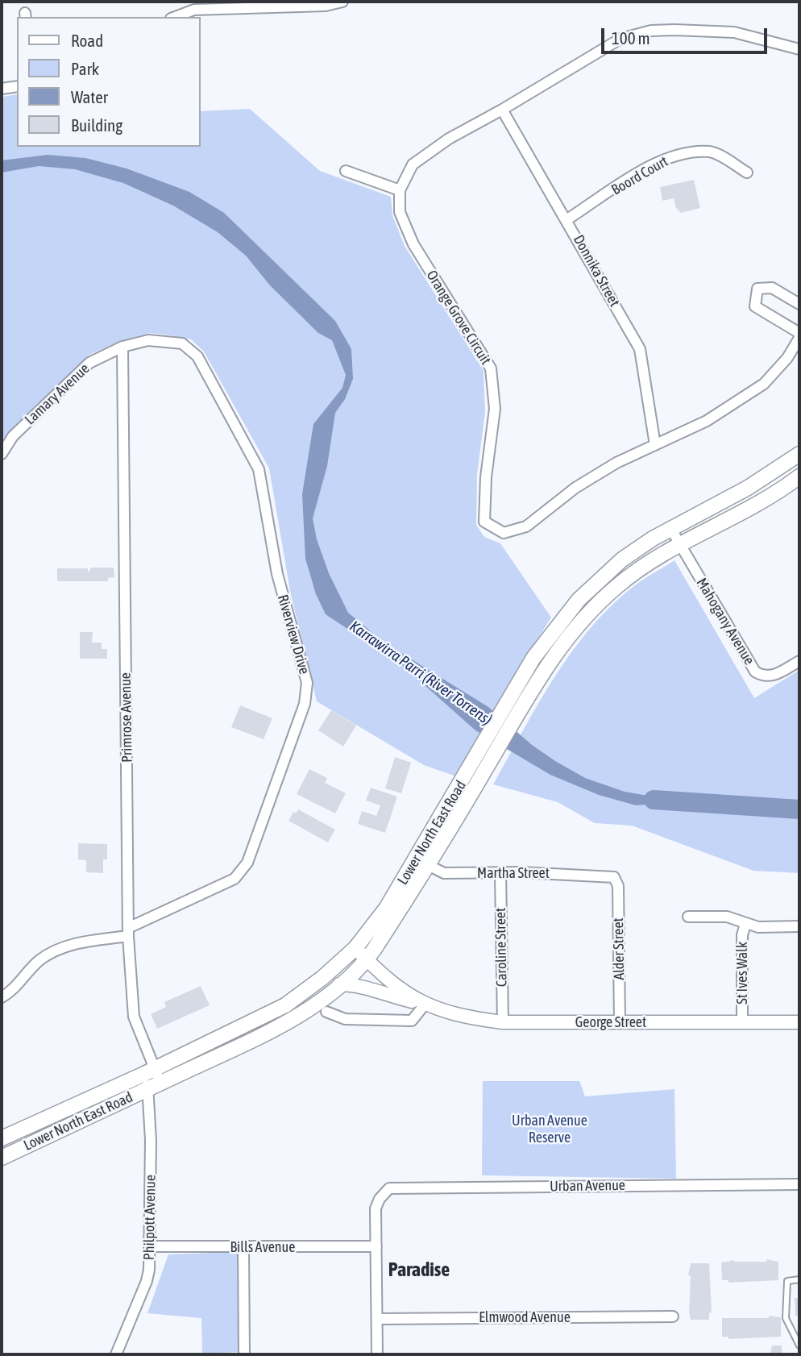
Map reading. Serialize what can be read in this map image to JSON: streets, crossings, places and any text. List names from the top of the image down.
{
  "streets": {
    "main road": ["Lower North East Road"],
    "street": [
      "Boord Court",
      "Donnika Street",
      "Orange Grove Circuit",
      "Lamary Avenue",
      "Mahogany Avenue",
      "Riverview Drive",
      "Primrose Avenue",
      "Martha Street",
      "Caroline Street",
      "Alder Street",
      "St Ives Walk",
      "George Street",
      "Urban Avenue",
      "Philpott Avenue",
      "Bills Avenue",
      "Elmwood Avenue"
    ]
  },
  "crossings": [
    ["Boord Court", "Donnika Street"],
    ["Donnika Street", "Orange Grove Circuit"],
    ["Lamary Avenue", "Riverview Drive"],
    ["Lamary Avenue", "Primrose Avenue"],
    ["Mahogany Avenue", "Lower North East Road"],
    ["Riverview Drive", "Primrose Avenue"],
    ["Primrose Avenue", "Lower North East Road"],
    ["Primrose Avenue", "Philpott Avenue"],
    ["Lower North East Road", "Martha Street"],
    ["Lower North East Road", "George Street"],
    ["Lower North East Road", "Philpott Avenue"],
    ["Martha Street", "Caroline Street"],
    ["Martha Street", "Alder Street"],
    ["Caroline Street", "George Street"],
    ["Alder Street", "George Street"],
    ["St Ives Walk", "George Street"],
    ["Urban Avenue", "Bills Avenue"],
    ["Philpott Avenue", "Bills Avenue"]
  ],
  "districts": ["Paradise"],
  "water": ["Karrawirra Parri (River Torrens)"],
  "parks": ["Urban Avenue Reserve"],
  "legend": [
    "Road",
    "Park",
    "Water",
    "Building"
  ],
  "scale_bar": "100 m"
}
